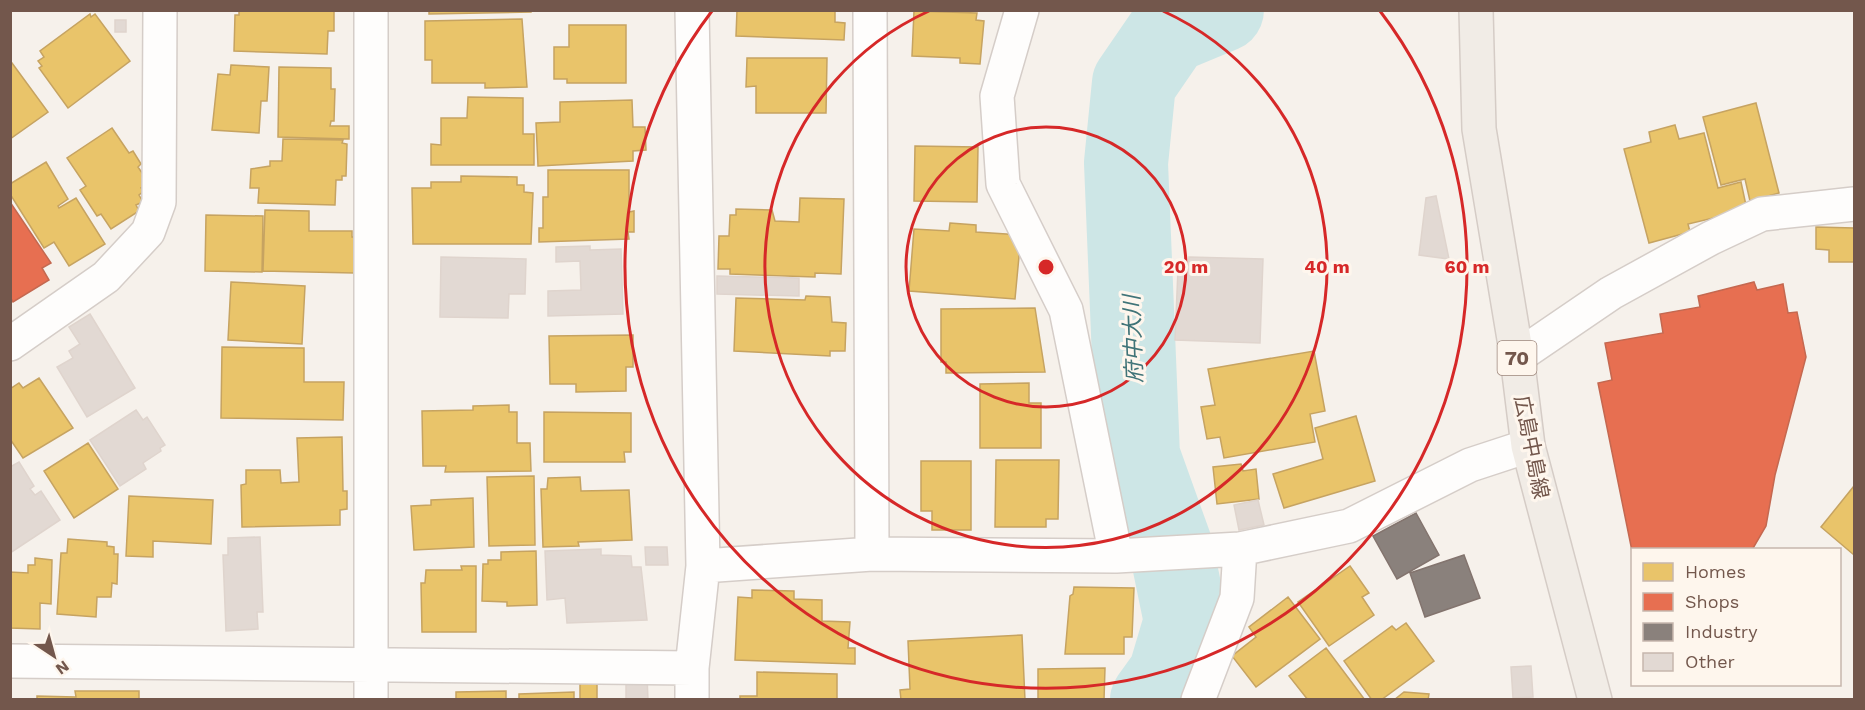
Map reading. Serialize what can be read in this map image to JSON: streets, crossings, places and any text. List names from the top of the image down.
{
  "streets": {
    "main road": ["70", "広島中島線"]
  },
  "water": ["府中大川"],
  "legend": [
    "Homes",
    "Shops",
    "Industry",
    "Other"
  ],
  "north": "bottom right",
  "rings": ["20 m", "40 m", "60 m"]
}
